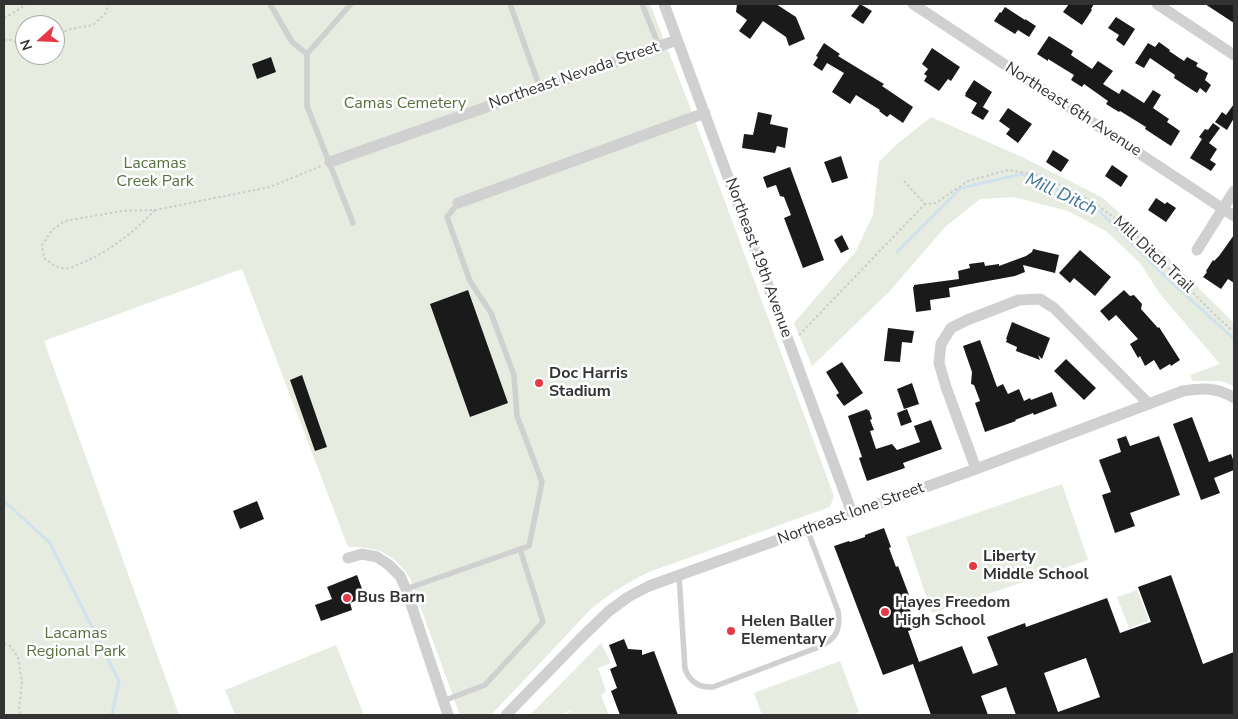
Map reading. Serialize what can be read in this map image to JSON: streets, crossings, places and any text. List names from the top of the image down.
{
  "streets": {
    "street": [
      "Northeast Nevada Street",
      "Northeast 6th Avenue",
      "Northeast 19th Avenue",
      "Northeast Ione Street"
    ],
    "path": ["Mill Ditch Trail"]
  },
  "crossings": [
    ["Northeast Nevada Street", "Northeast 19th Avenue"],
    ["Mill Ditch Trail", "Northeast 19th Avenue"],
    ["Northeast 19th Avenue", "Northeast Ione Street"]
  ],
  "water": ["Mill Ditch"],
  "parks": ["Camas Cemetery", "Lacamas Creek Park", "Lacamas Regional Park"],
  "places": [
    "Doc Harris Stadium",
    "Liberty Middle School",
    "Bus Barn",
    "Hayes Freedom High School",
    "Helen Baller Elementary"
  ],
  "north": "left"
}
